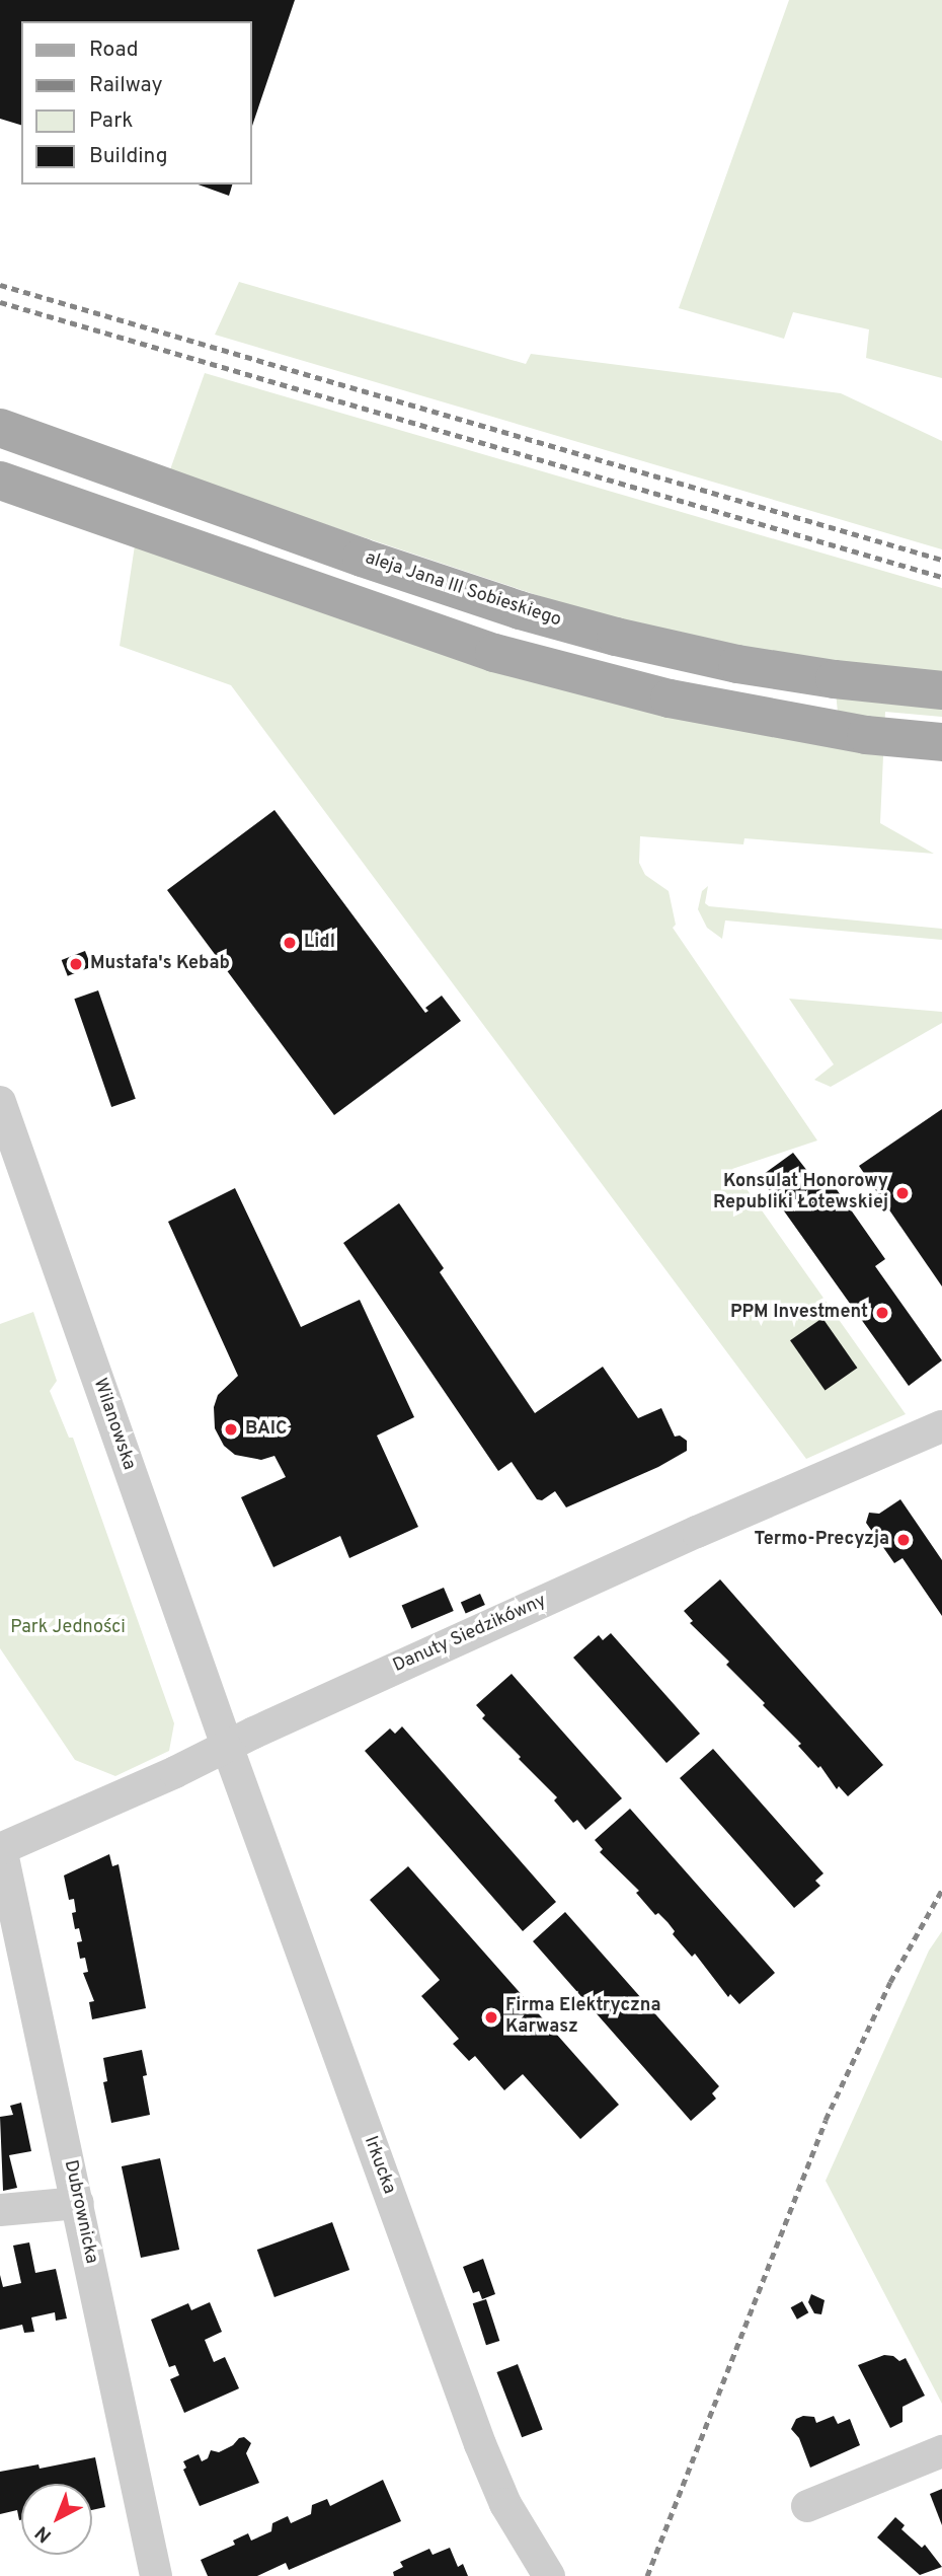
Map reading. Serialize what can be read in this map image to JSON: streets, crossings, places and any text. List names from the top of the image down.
{
  "streets": {
    "main road": ["aleja Jana III Sobieskiego"],
    "street": [
      "Wilanowska",
      "Danuty Siedzikówny",
      "Irkucka",
      "Dubrownicka"
    ]
  },
  "crossings": [
    ["Wilanowska", "Danuty Siedzikówny"],
    ["Wilanowska", "Irkucka"],
    ["Danuty Siedzikówny", "Irkucka"],
    ["Danuty Siedzikówny", "Dubrownicka"]
  ],
  "parks": ["Park Jedności"],
  "places": [
    "Lidl",
    "Mustafa's Kebab",
    "Konsulat Honorowy Republiki Łotewskiej",
    "PPM Investment",
    "BAIC",
    "Termo-Precyzja",
    "Firma Elektryczna Karwasz"
  ],
  "legend": [
    "Road",
    "Railway",
    "Park",
    "Building"
  ],
  "north": "bottom left"
}
